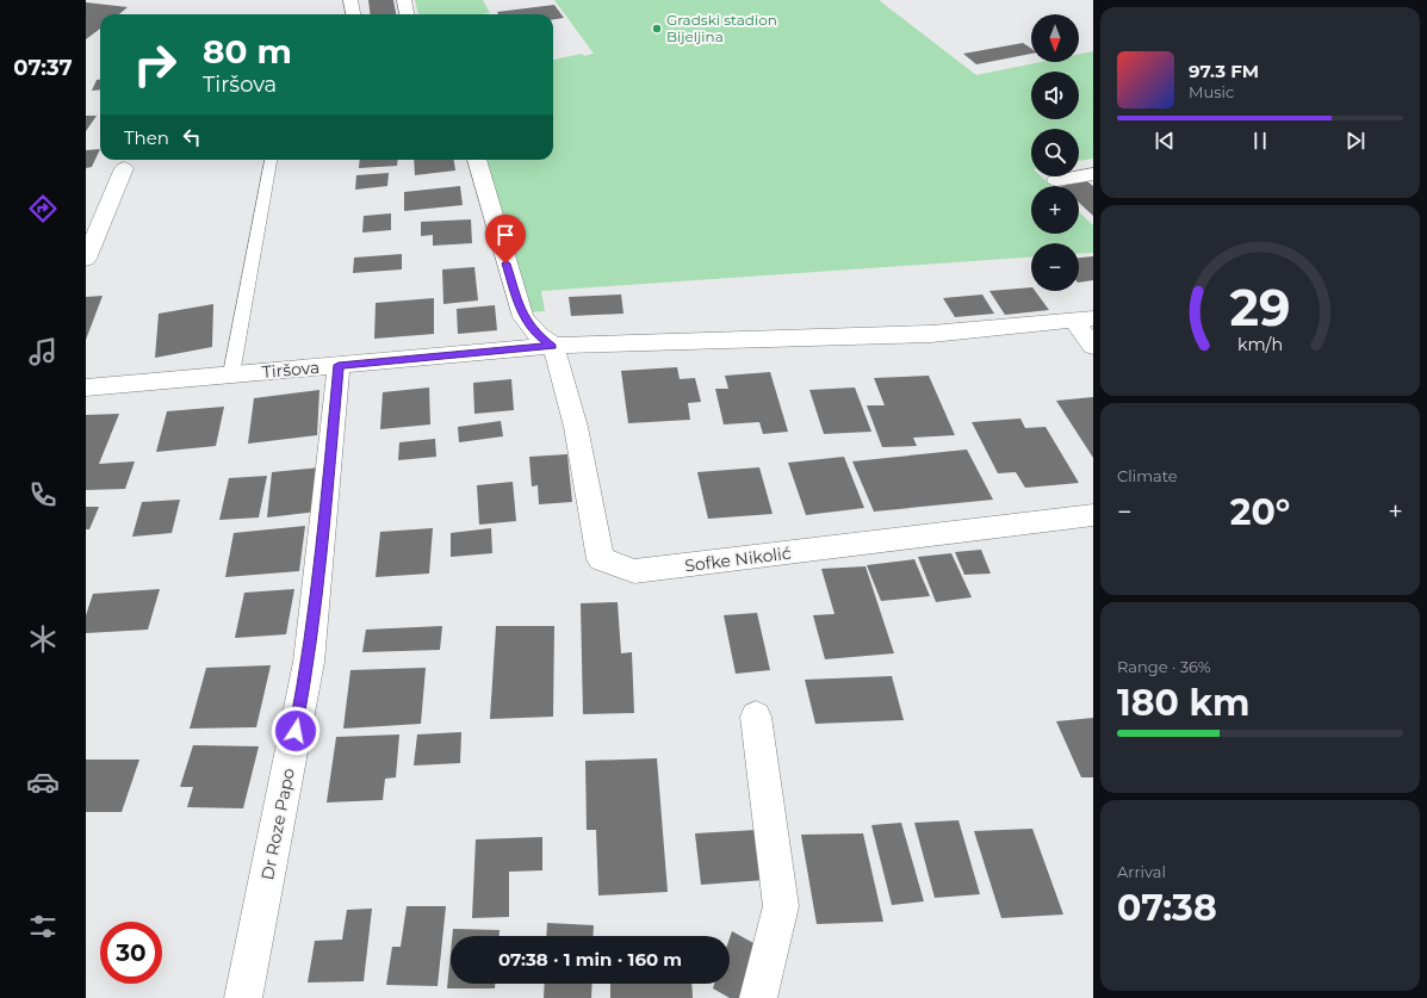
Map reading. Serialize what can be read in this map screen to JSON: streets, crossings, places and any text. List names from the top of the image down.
{
  "streets": {
    "street": ["Tiršova", "Sofke Nikolić", "Dr Roze Papo"]
  },
  "crossings": [
    ["Tiršova", "Sofke Nikolić"],
    ["Tiršova", "Dr Roze Papo"]
  ],
  "places": ["Gradski stadion Bijeljina"],
  "north": "bottom",
  "page": {
    "tabs": "07:37",
    "map_buttons": ["+", "−"],
    "turn": ["80 m", "Tiršova"],
    "song": ["97.3 FM", "Music"],
    "then": "Then",
    "tile": [
      "Climate",
      ["Range · 36%", "180 km"],
      ["Arrival", "07:38"]
    ],
    "heat": ["−", "20°", "+"],
    "limit": "30",
    "trip": "07:38 · 1 min · 160 m",
    "gauge": ["29", "km/h"]
  }
}
